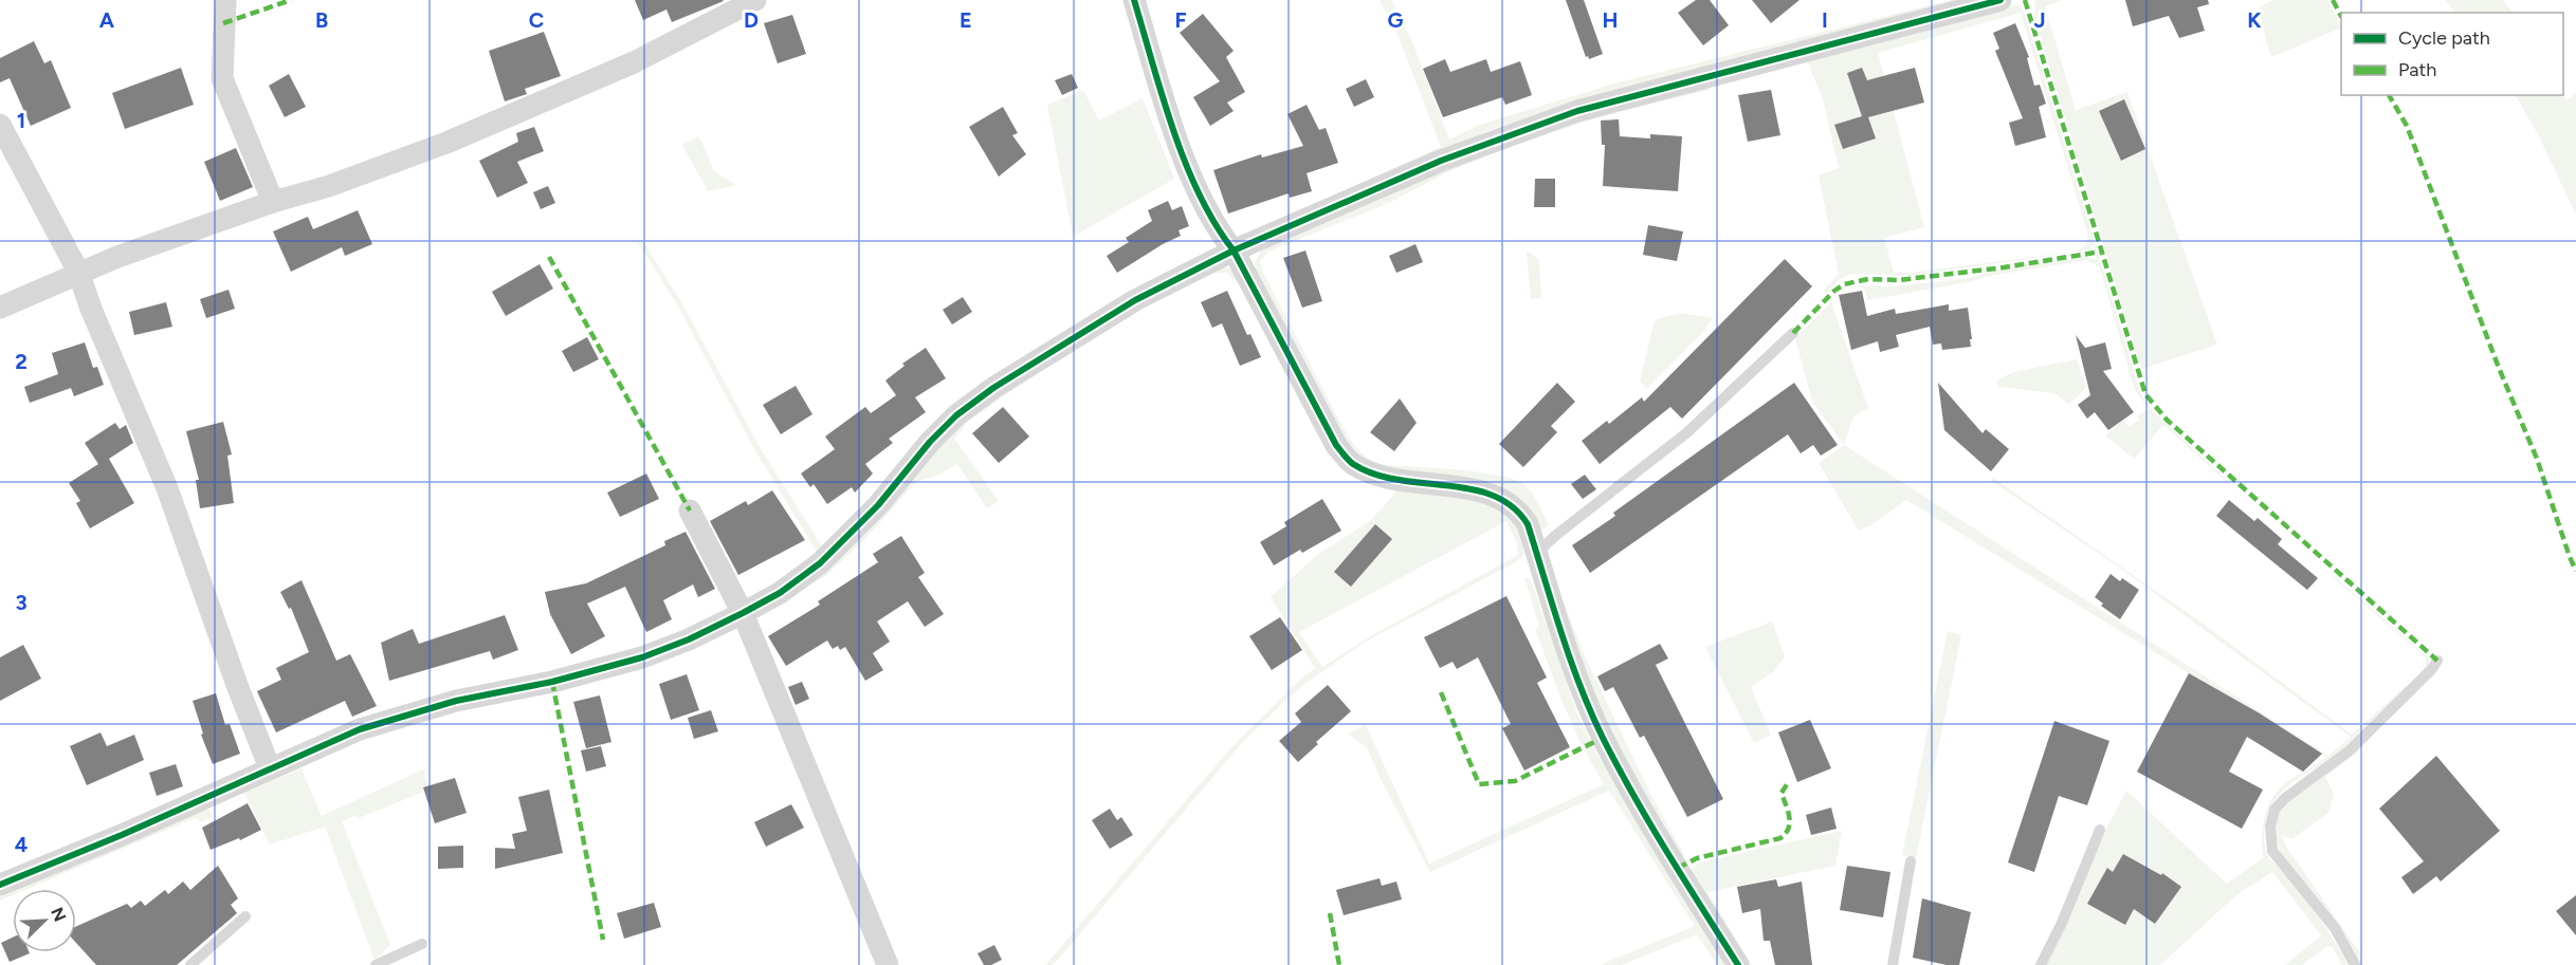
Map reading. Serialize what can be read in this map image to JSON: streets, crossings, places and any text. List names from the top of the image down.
{
  "legend": ["Cycle path", "Path"],
  "north": "top right",
  "grid": {
    "columns": [
      "A",
      "B",
      "C",
      "D",
      "E",
      "F",
      "G",
      "H",
      "I",
      "J",
      "K"
    ],
    "rows": [
      "1",
      "2",
      "3",
      "4"
    ]
  }
}
